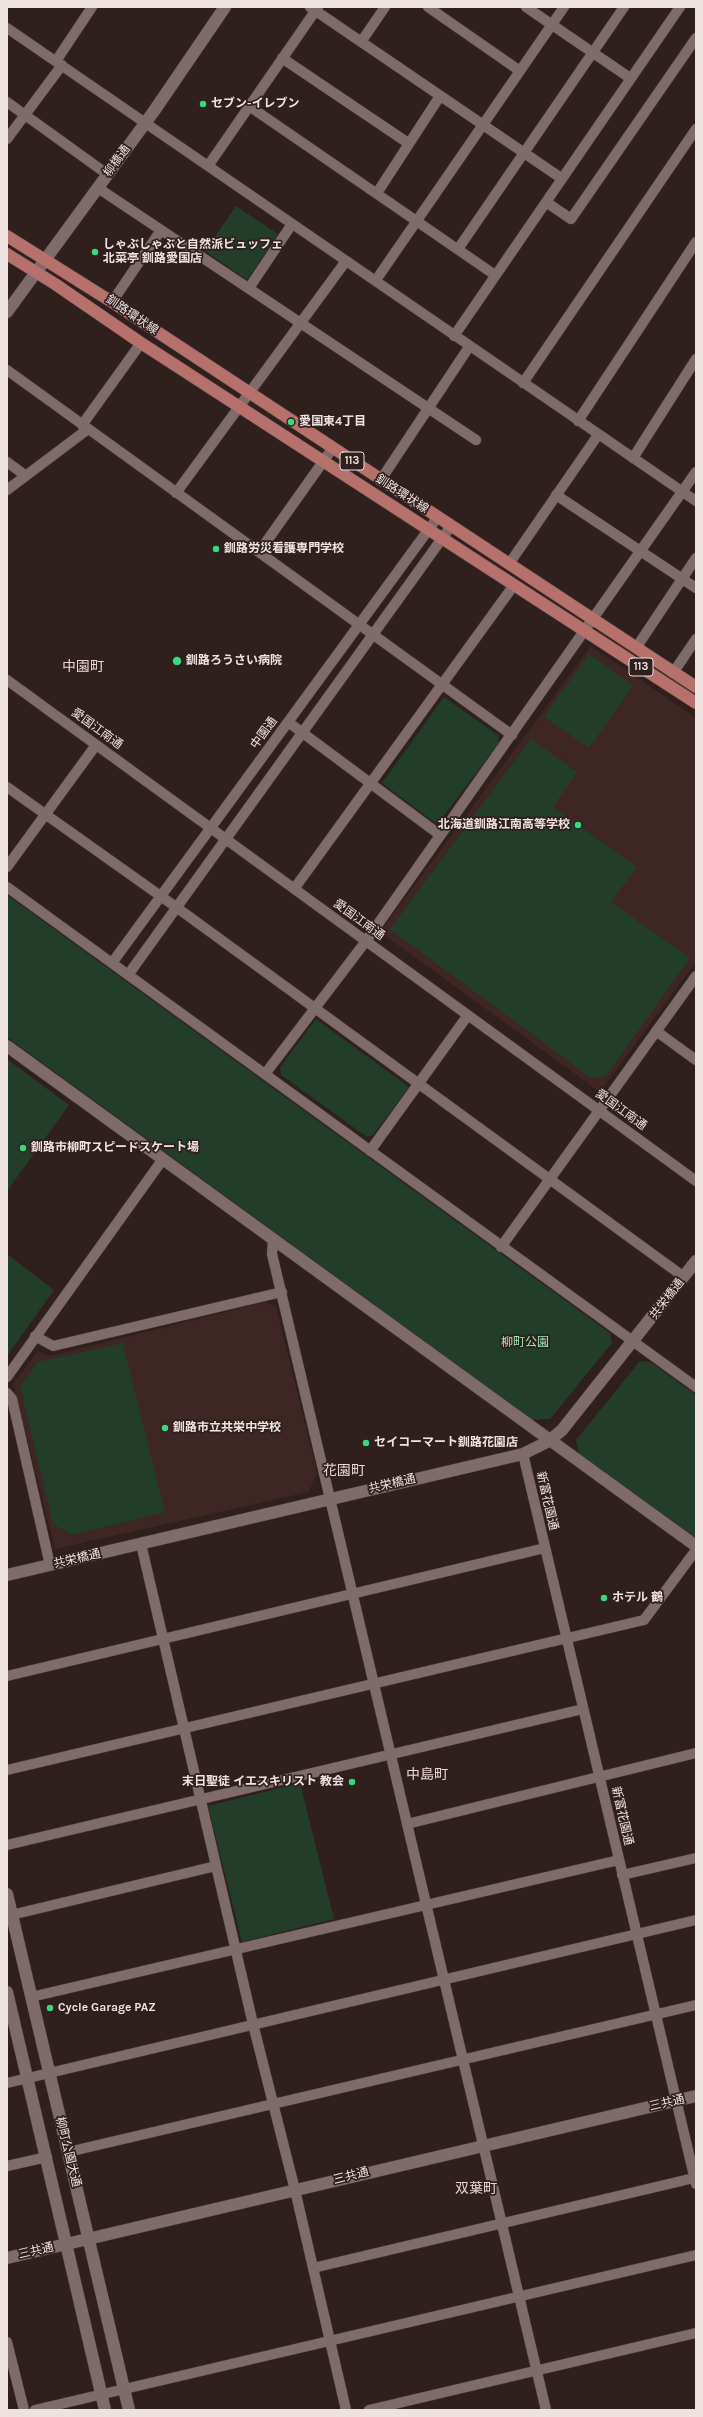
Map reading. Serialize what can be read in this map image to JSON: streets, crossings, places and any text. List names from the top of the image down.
{
  "streets": {
    "main road": ["釧路環状線", "113"],
    "street": [
      "柳橋通",
      "愛国江南通",
      "中園通",
      "共栄橋通",
      "新富花園通",
      "三共通",
      "柳町公園大通"
    ]
  },
  "crossings": [
    ["柳橋通", "釧路環状線"],
    ["釧路環状線", "中園通"],
    ["愛国江南通", "中園通"],
    ["共栄橋通", "新富花園通"],
    ["新富花園通", "三共通"],
    ["三共通", "柳町公園大通"]
  ],
  "districts": [
    "中園町",
    "花園町",
    "中島町",
    "双葉町"
  ],
  "parks": ["柳町公園"],
  "places": [
    "セブン-イレブン",
    "しゃぶしゃぶと自然派ビュッフェ 北菜亭 釧路愛国店",
    "愛国東4丁目",
    "釧路労災看護専門学校",
    "釧路ろうさい病院",
    "北海道釧路江南高等学校",
    "釧路市柳町スピードスケート場",
    "釧路市立共栄中学校",
    "セイコーマート釧路花園店",
    "ホテル 鶴",
    "末日聖徒 イエスキリスト 教会",
    "Cycle Garage PAZ"
  ]
}
